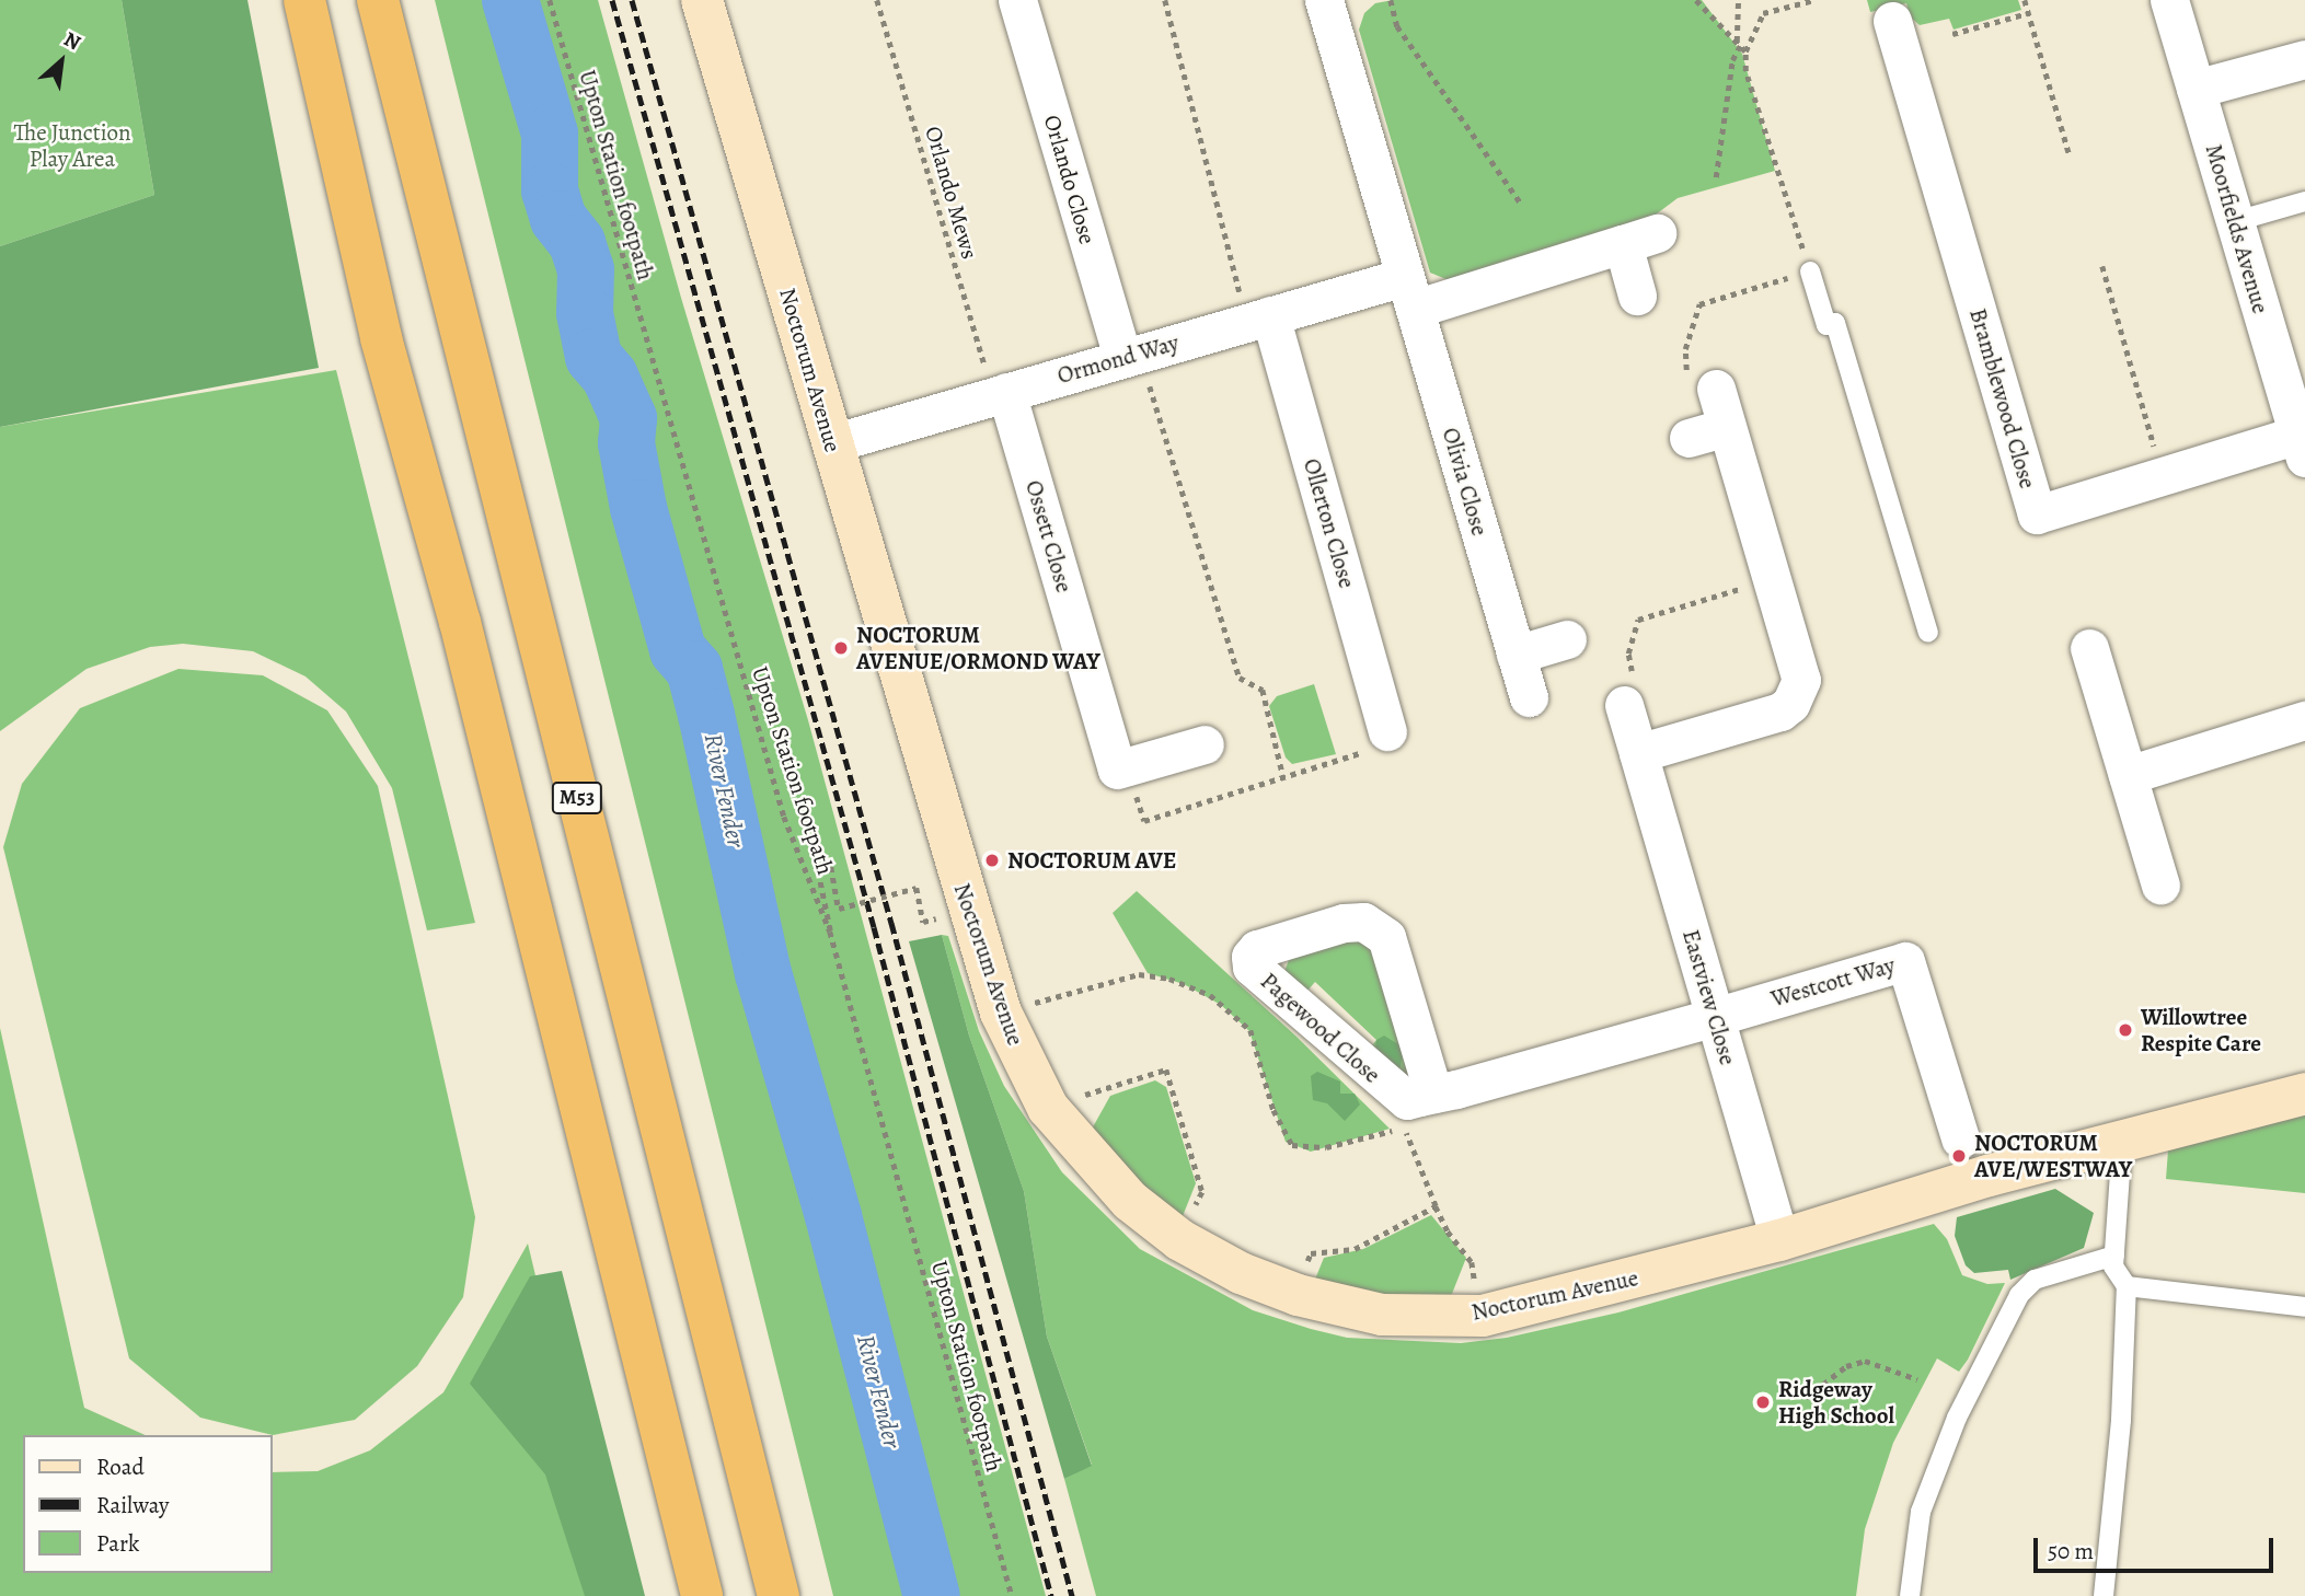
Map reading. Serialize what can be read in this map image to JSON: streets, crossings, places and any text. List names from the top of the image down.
{
  "streets": {
    "highway": ["M53"],
    "street": [
      "Orlando Close",
      "Moorfields Avenue",
      "Ormond Way",
      "Noctorum Avenue",
      "Bramblewood Close",
      "Olivia Close",
      "Ollerton Close",
      "Ossett Close",
      "Westcott Way",
      "Eastview Close",
      "Pagewood Close"
    ],
    "path": ["Upton Station footpath", "Orlando Mews"]
  },
  "crossings": [
    ["Orlando Close", "Ormond Way"],
    ["Orlando Mews", "Ormond Way"],
    ["Orlando Mews", "Ossett Close"],
    ["Moorfields Avenue", "Bramblewood Close"],
    ["Ormond Way", "Noctorum Avenue"],
    ["Ormond Way", "Olivia Close"],
    ["Ormond Way", "Ollerton Close"],
    ["Ormond Way", "Ossett Close"],
    ["Noctorum Avenue", "Eastview Close"],
    ["Westcott Way", "Eastview Close"],
    ["Westcott Way", "Pagewood Close"],
    ["Eastview Close", "Pagewood Close"]
  ],
  "water": ["River Fender"],
  "parks": ["The Junction Play Area"],
  "places": [
    "NOCTORUM AVENUE/ORMOND WAY",
    "NOCTORUM AVE",
    "Willowtree Respite Care",
    "NOCTORUM AVE/WESTWAY",
    "Ridgeway High School"
  ],
  "legend": ["Road", "Railway", "Park"],
  "scale_bar": "50 m",
  "north": "top right"
}
